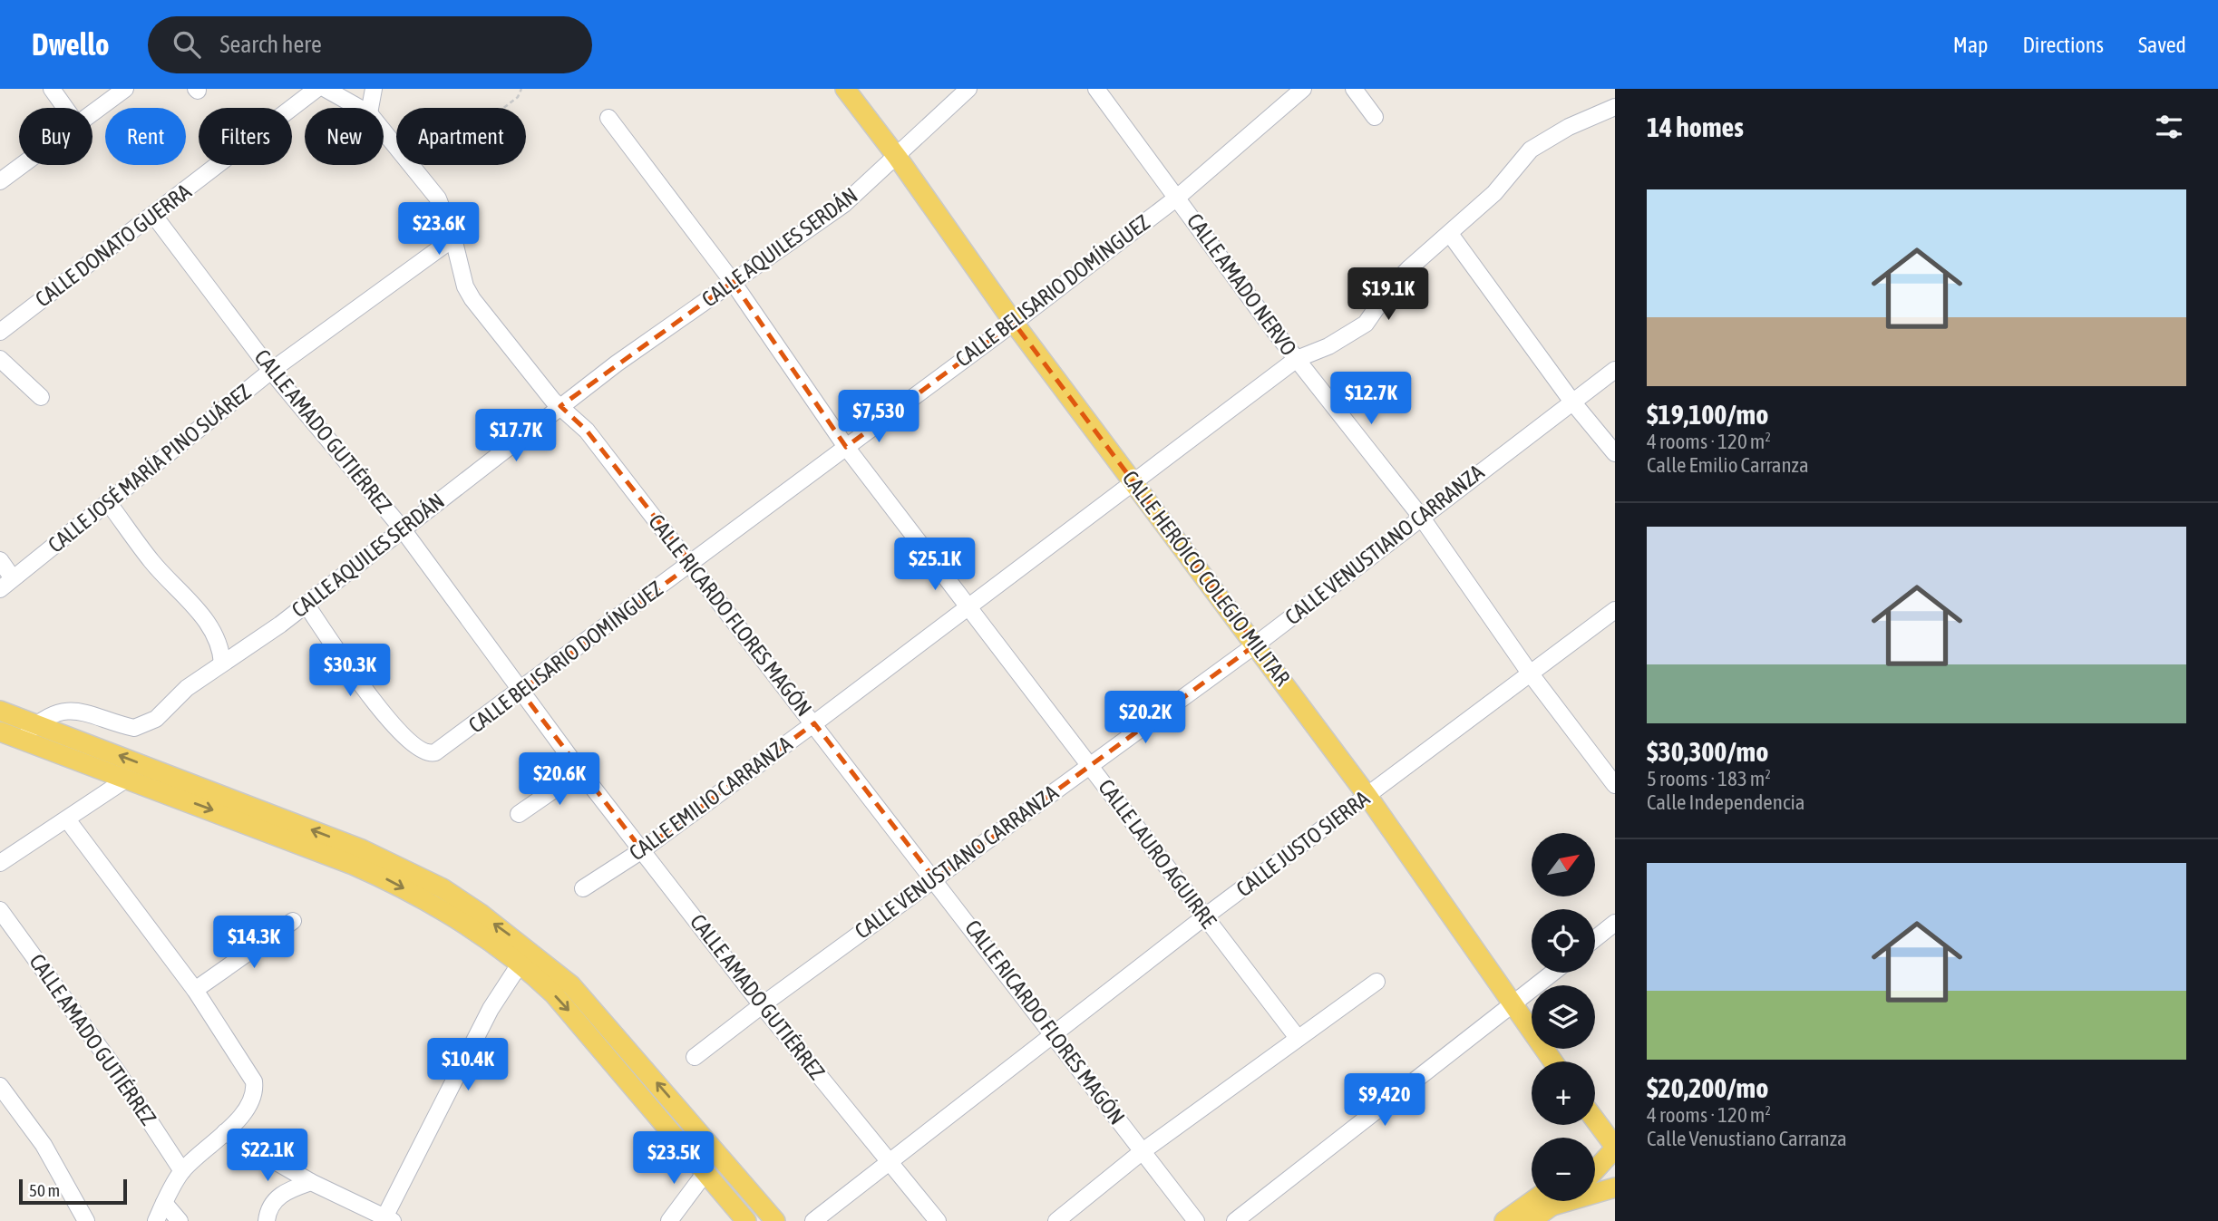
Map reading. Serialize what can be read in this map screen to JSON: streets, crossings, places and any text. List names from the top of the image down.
{
  "streets": {
    "main road": ["CALLE HERÓICO COLEGIO MILITAR"],
    "street": [
      "CALLE DONATO GUERRA",
      "CALLE AQUILES SERDÁN",
      "CALLE AMADO NERVO",
      "CALLE BELISARIO DOMÍNGUEZ",
      "CALLE AMADO GUTIÉRREZ",
      "CALLE JOSÉ MARÍA PINO SUÁREZ",
      "CALLE VENUSTIANO CARRANZA",
      "CALLE RICARDO FLORES MAGÓN",
      "CALLE EMILIO CARRANZA",
      "CALLE JUSTO SIERRA",
      "CALLE LAURO AGUIRRE"
    ]
  },
  "crossings": [
    ["CALLE DONATO GUERRA", "CALLE AMADO GUTIÉRREZ"],
    ["CALLE AQUILES SERDÁN", "CALLE BELISARIO DOMÍNGUEZ"],
    ["CALLE AQUILES SERDÁN", "CALLE AMADO GUTIÉRREZ"],
    ["CALLE AQUILES SERDÁN", "CALLE HERÓICO COLEGIO MILITAR"],
    ["CALLE AQUILES SERDÁN", "CALLE RICARDO FLORES MAGÓN"],
    ["CALLE AQUILES SERDÁN", "CALLE LAURO AGUIRRE"],
    ["CALLE AMADO NERVO", "CALLE BELISARIO DOMÍNGUEZ"],
    ["CALLE AMADO NERVO", "CALLE VENUSTIANO CARRANZA"],
    ["CALLE AMADO NERVO", "CALLE EMILIO CARRANZA"],
    ["CALLE AMADO NERVO", "CALLE JUSTO SIERRA"],
    ["CALLE BELISARIO DOMÍNGUEZ", "CALLE AMADO GUTIÉRREZ"],
    ["CALLE BELISARIO DOMÍNGUEZ", "CALLE HERÓICO COLEGIO MILITAR"],
    ["CALLE BELISARIO DOMÍNGUEZ", "CALLE RICARDO FLORES MAGÓN"],
    ["CALLE BELISARIO DOMÍNGUEZ", "CALLE LAURO AGUIRRE"],
    ["CALLE AMADO GUTIÉRREZ", "CALLE JOSÉ MARÍA PINO SUÁREZ"],
    ["CALLE AMADO GUTIÉRREZ", "CALLE VENUSTIANO CARRANZA"],
    ["CALLE AMADO GUTIÉRREZ", "CALLE EMILIO CARRANZA"],
    ["CALLE AMADO GUTIÉRREZ", "CALLE JUSTO SIERRA"],
    ["CALLE JOSÉ MARÍA PINO SUÁREZ", "CALLE RICARDO FLORES MAGÓN"],
    ["CALLE VENUSTIANO CARRANZA", "CALLE HERÓICO COLEGIO MILITAR"],
    ["CALLE VENUSTIANO CARRANZA", "CALLE RICARDO FLORES MAGÓN"],
    ["CALLE VENUSTIANO CARRANZA", "CALLE LAURO AGUIRRE"],
    ["CALLE HERÓICO COLEGIO MILITAR", "CALLE EMILIO CARRANZA"],
    ["CALLE HERÓICO COLEGIO MILITAR", "CALLE JUSTO SIERRA"],
    ["CALLE RICARDO FLORES MAGÓN", "CALLE EMILIO CARRANZA"],
    ["CALLE RICARDO FLORES MAGÓN", "CALLE JUSTO SIERRA"],
    ["CALLE EMILIO CARRANZA", "CALLE LAURO AGUIRRE"],
    ["CALLE JUSTO SIERRA", "CALLE LAURO AGUIRRE"]
  ],
  "scale_bar": "50 m",
  "north": "top right",
  "page": {
    "header": "Dwello",
    "search": "Search here",
    "nav": ["Map", "Directions", "Saved"],
    "heading": "14 homes",
    "chip": [
      "Buy",
      "Rent",
      "Filters",
      "New",
      "Apartment"
    ],
    "list": [
      {
        "name": "$19,100/mo",
        "note": "4 rooms · 120 m² · Calle Emilio Carranza"
      },
      {
        "name": "$30,300/mo",
        "note": "5 rooms · 183 m² · Calle Independencia"
      },
      {
        "name": "$20,200/mo",
        "note": "4 rooms · 120 m² · Calle Venustiano Carranza"
      }
    ],
    "price": [
      "$23.6K",
      "$19.1K",
      "$12.7K",
      "$7,530",
      "$17.7K",
      "$25.1K",
      "$30.3K",
      "$20.2K",
      "$20.6K",
      "$14.3K",
      "$10.4K",
      "$9,420",
      "$22.1K",
      "$23.5K"
    ],
    "map_buttons": ["+", "−"],
    "scale": "50 m"
  }
}
